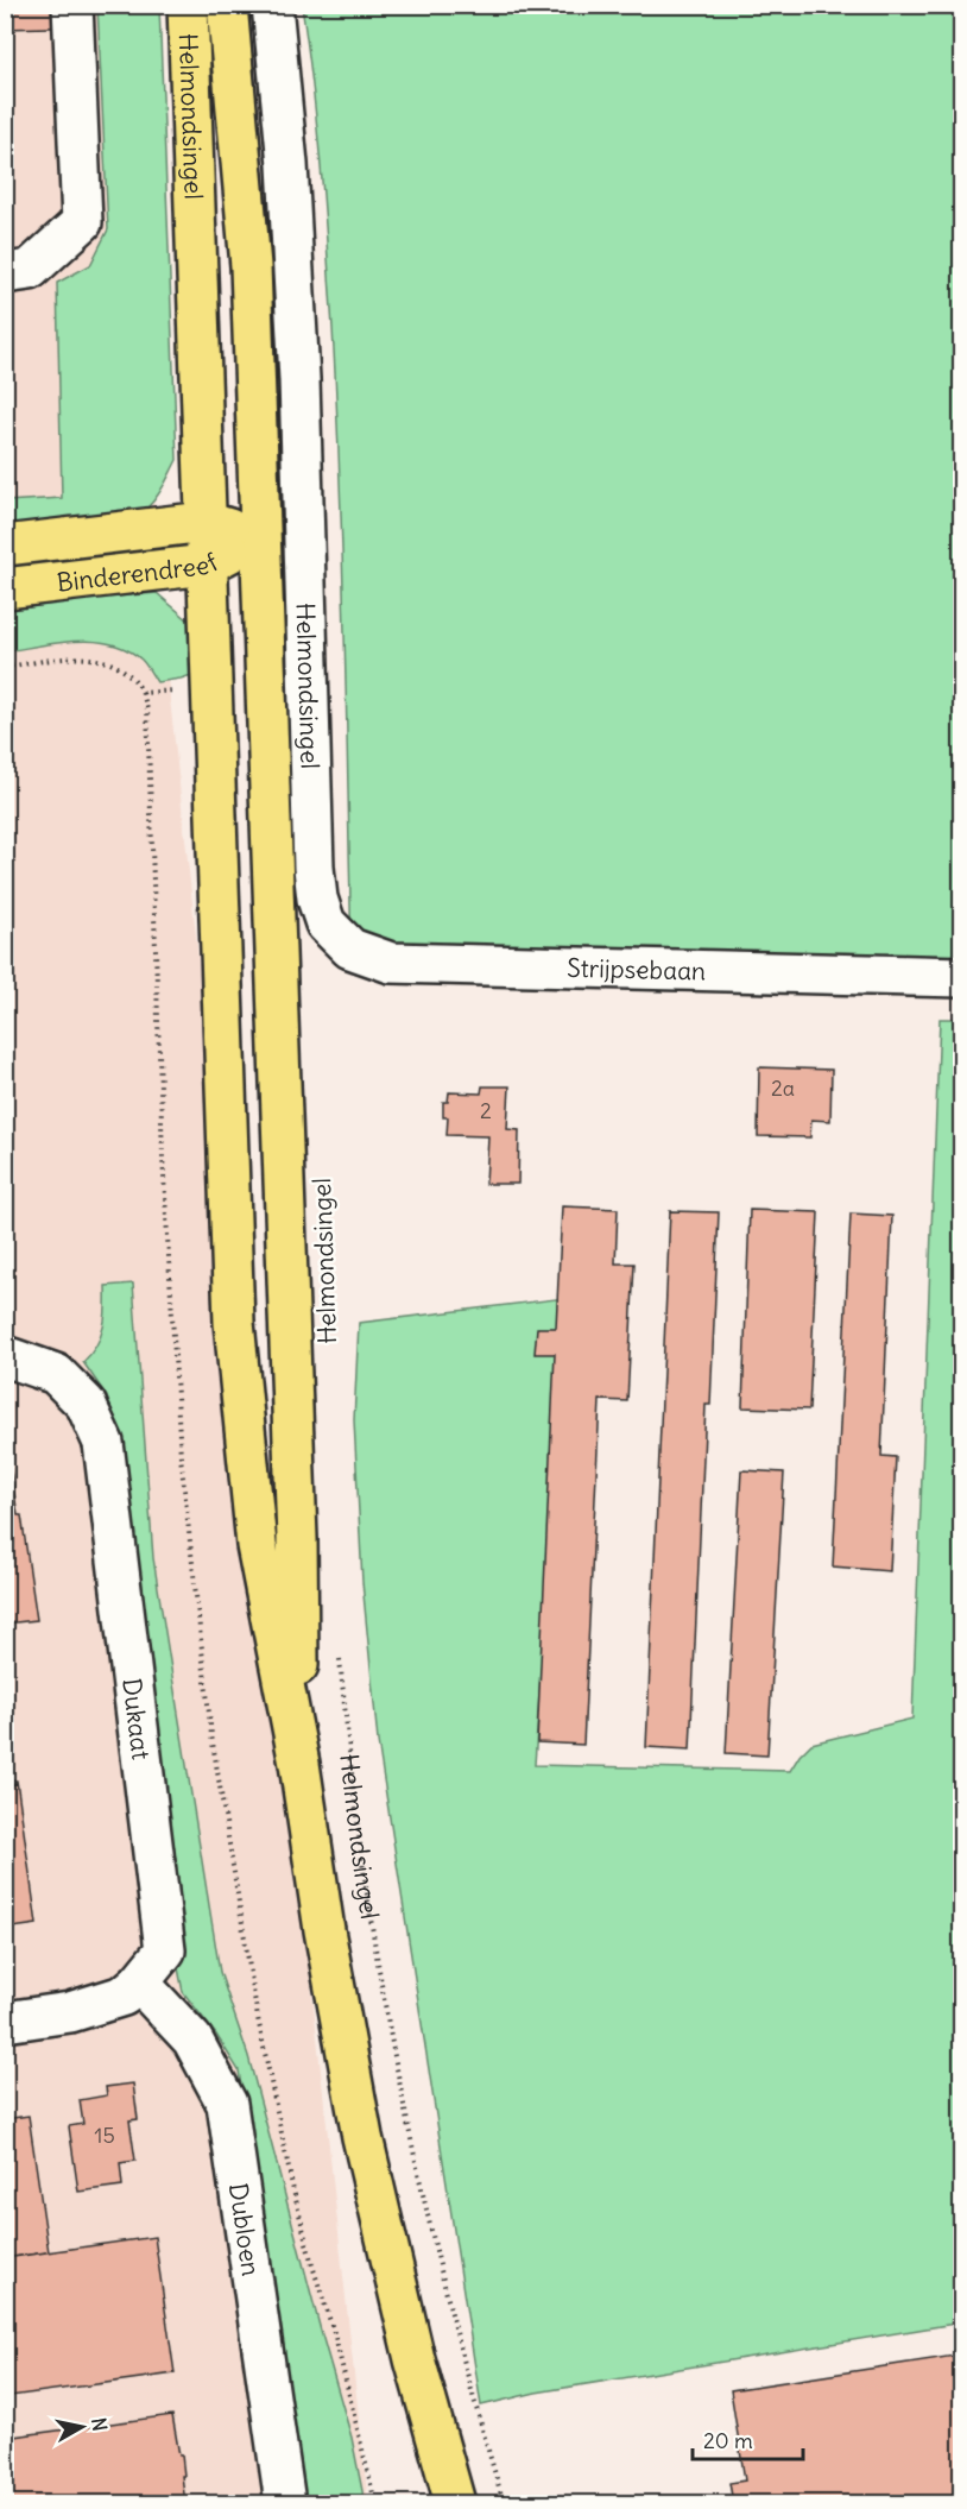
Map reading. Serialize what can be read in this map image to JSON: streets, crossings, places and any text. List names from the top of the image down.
{
  "streets": {
    "main road": ["Helmondsingel", "Binderendreef"],
    "street": ["Strijpsebaan", "Dukaat", "Dubloen"]
  },
  "crossings": [
    ["Helmondsingel", "Binderendreef"],
    ["Helmondsingel", "Strijpsebaan"],
    ["Dukaat", "Dubloen"]
  ],
  "house_numbers": ["2a", "2", "15"],
  "scale_bar": "20 m",
  "north": "right"
}
